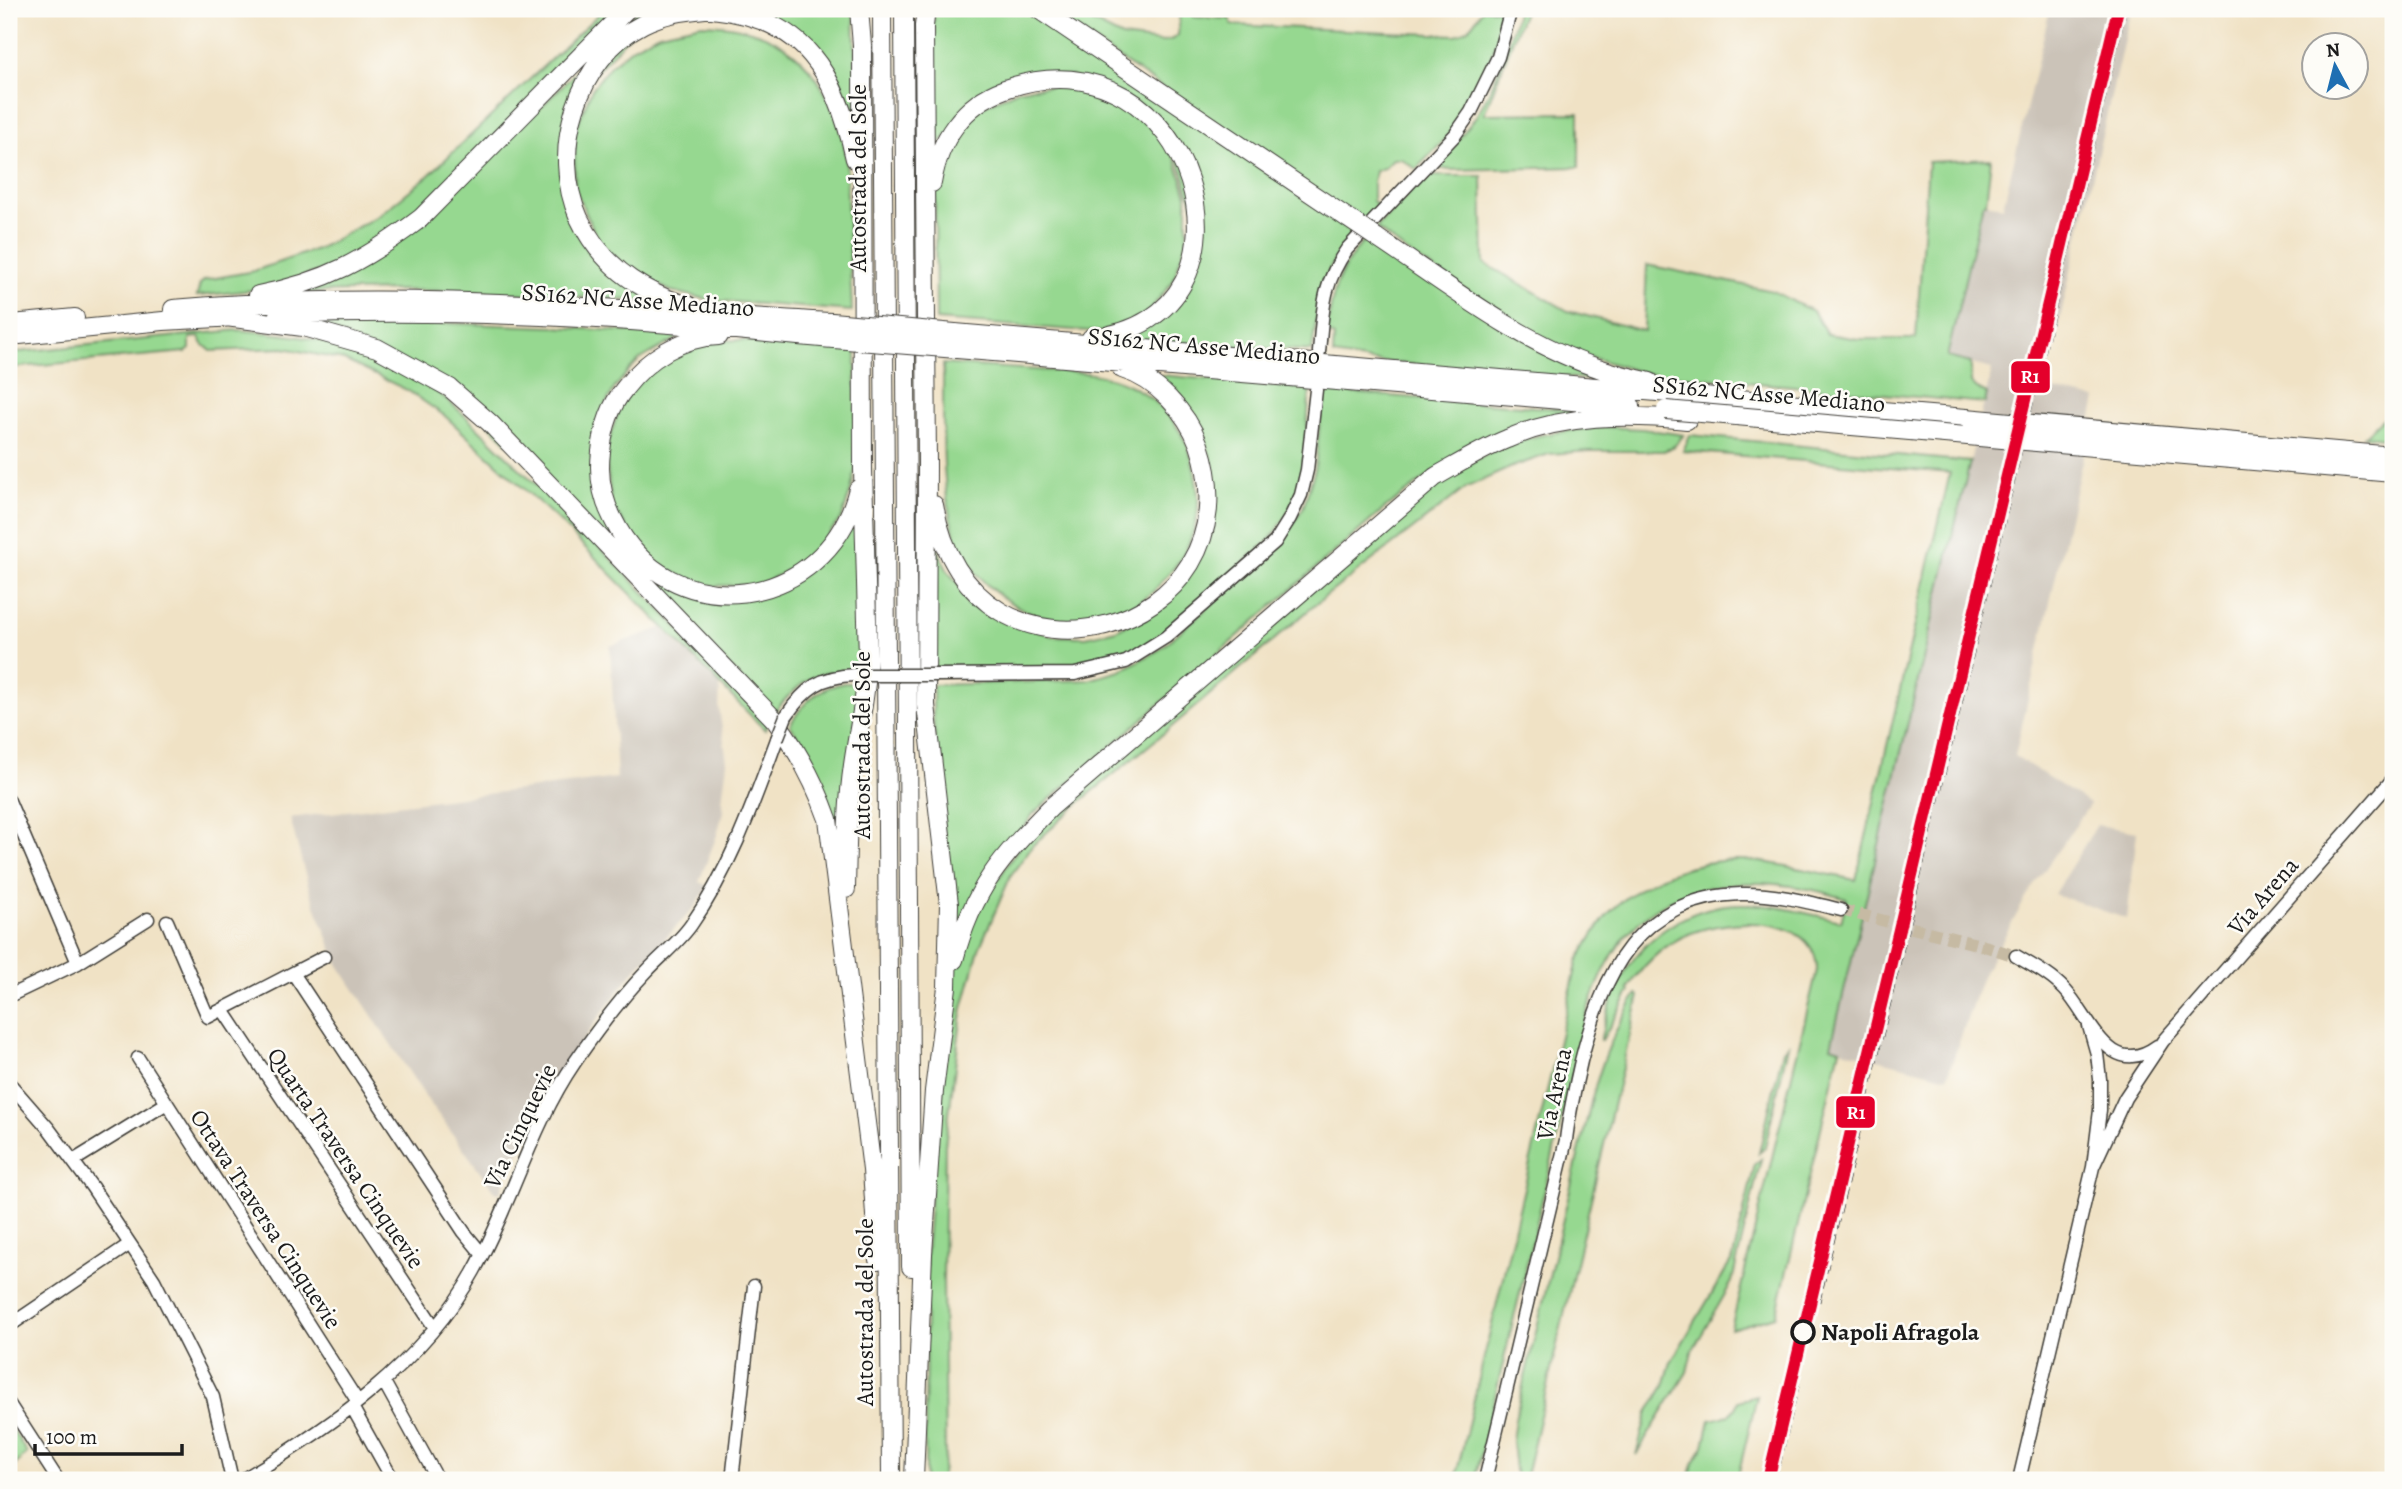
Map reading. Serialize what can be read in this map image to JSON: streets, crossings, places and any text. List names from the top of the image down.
{
  "streets": {
    "highway": ["Autostrada del Sole", "SS162 NC Asse Mediano"],
    "street": [
      "Via Arena",
      "Via Cinquevie",
      "Quarta Traversa Cinquevie",
      "Ottava Traversa Cinquevie"
    ]
  },
  "crossings": [
    ["Via Cinquevie", "Quarta Traversa Cinquevie"],
    ["Via Cinquevie", "Ottava Traversa Cinquevie"]
  ],
  "places": ["Napoli Afragola"],
  "lines": ["transit line R1"],
  "scale_bar": "100 m",
  "north": "top"
}
